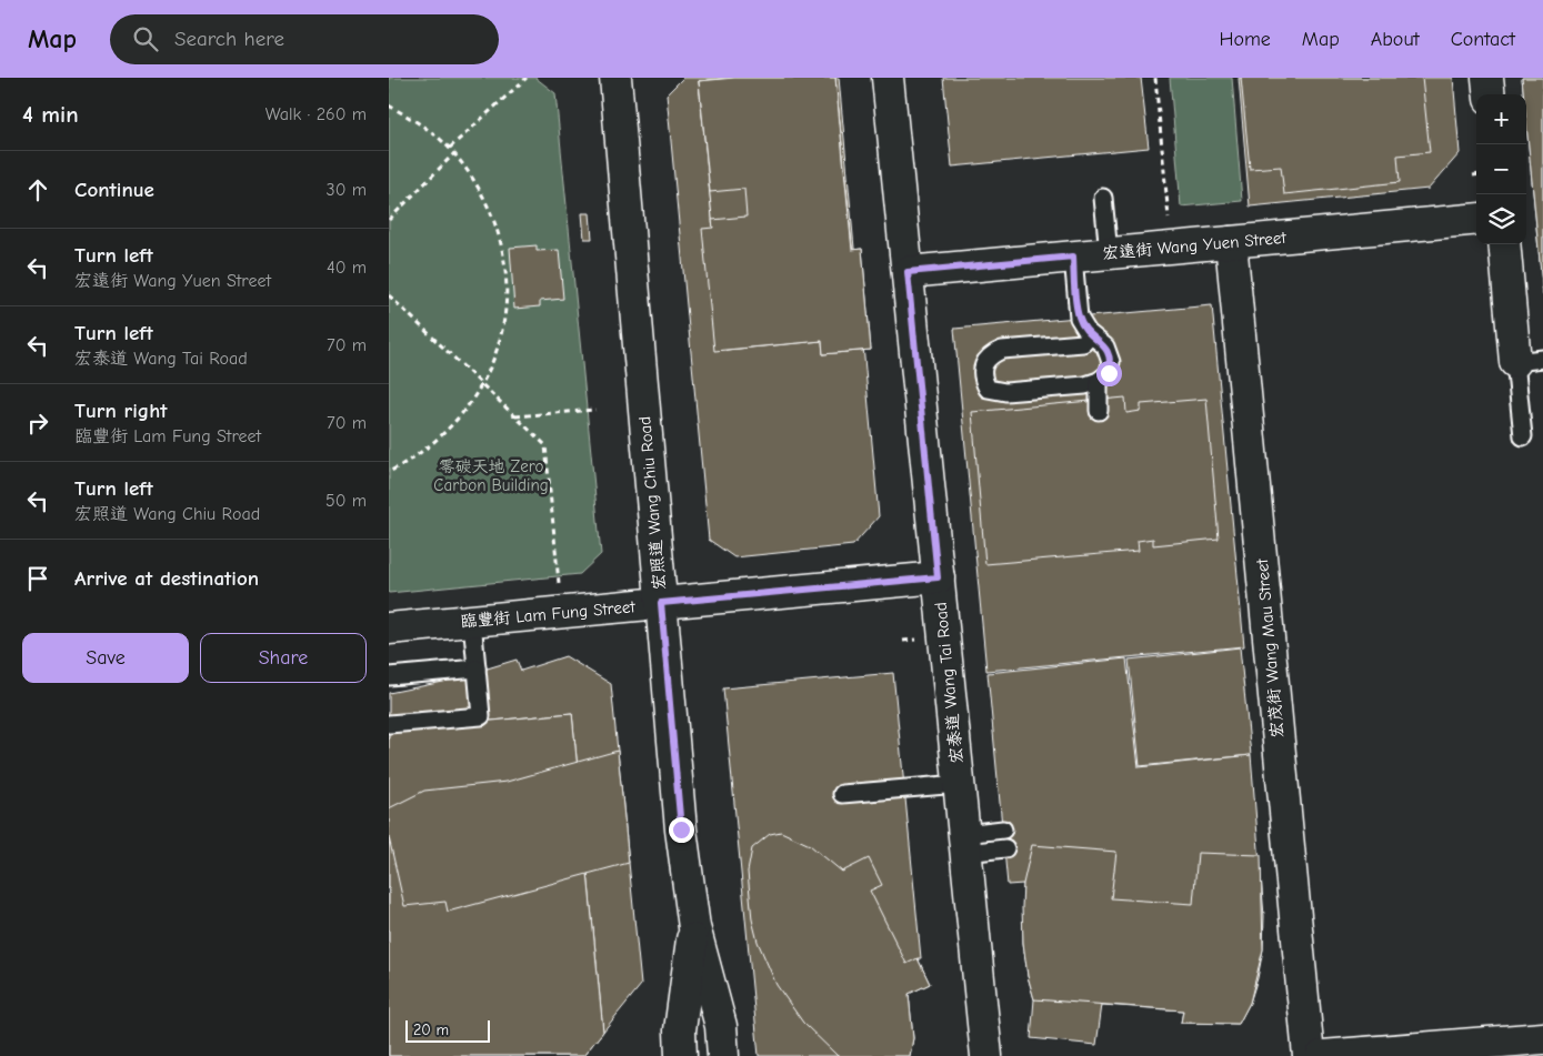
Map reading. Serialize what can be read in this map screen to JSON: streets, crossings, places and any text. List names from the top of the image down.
{
  "streets": {
    "street": [
      "宏遠街 Wang Yuen Street",
      "宏照道 Wang Chiu Road",
      "臨豐街 Lam Fung Street",
      "宏茂街 Wang Mau Street",
      "宏泰道 Wang Tai Road"
    ]
  },
  "crossings": [
    ["宏遠街 Wang Yuen Street", "宏茂街 Wang Mau Street"],
    ["宏遠街 Wang Yuen Street", "宏泰道 Wang Tai Road"],
    ["宏照道 Wang Chiu Road", "臨豐街 Lam Fung Street"],
    ["臨豐街 Lam Fung Street", "宏泰道 Wang Tai Road"]
  ],
  "parks": ["零碳天地 Zero Carbon Building"],
  "scale_bar": "20 m",
  "page": {
    "header": "Map",
    "search": "Search here",
    "nav": [
      "Home",
      "Map",
      "About",
      "Contact"
    ],
    "heading": ["4 min", "Walk · 260 m"],
    "map_buttons": ["+", "−"],
    "list": [
      ["Continue", "30 m"],
      ["Turn left", "宏遠街 Wang Yuen Street", "40 m"],
      ["Turn left", "宏泰道 Wang Tai Road", "70 m"],
      ["Turn right", "臨豐街 Lam Fung Street", "70 m"],
      ["Turn left", "宏照道 Wang Chiu Road", "50 m"],
      "Arrive at destination"
    ],
    "buttons": ["Save", "Share"],
    "scale": "20 m"
  }
}
